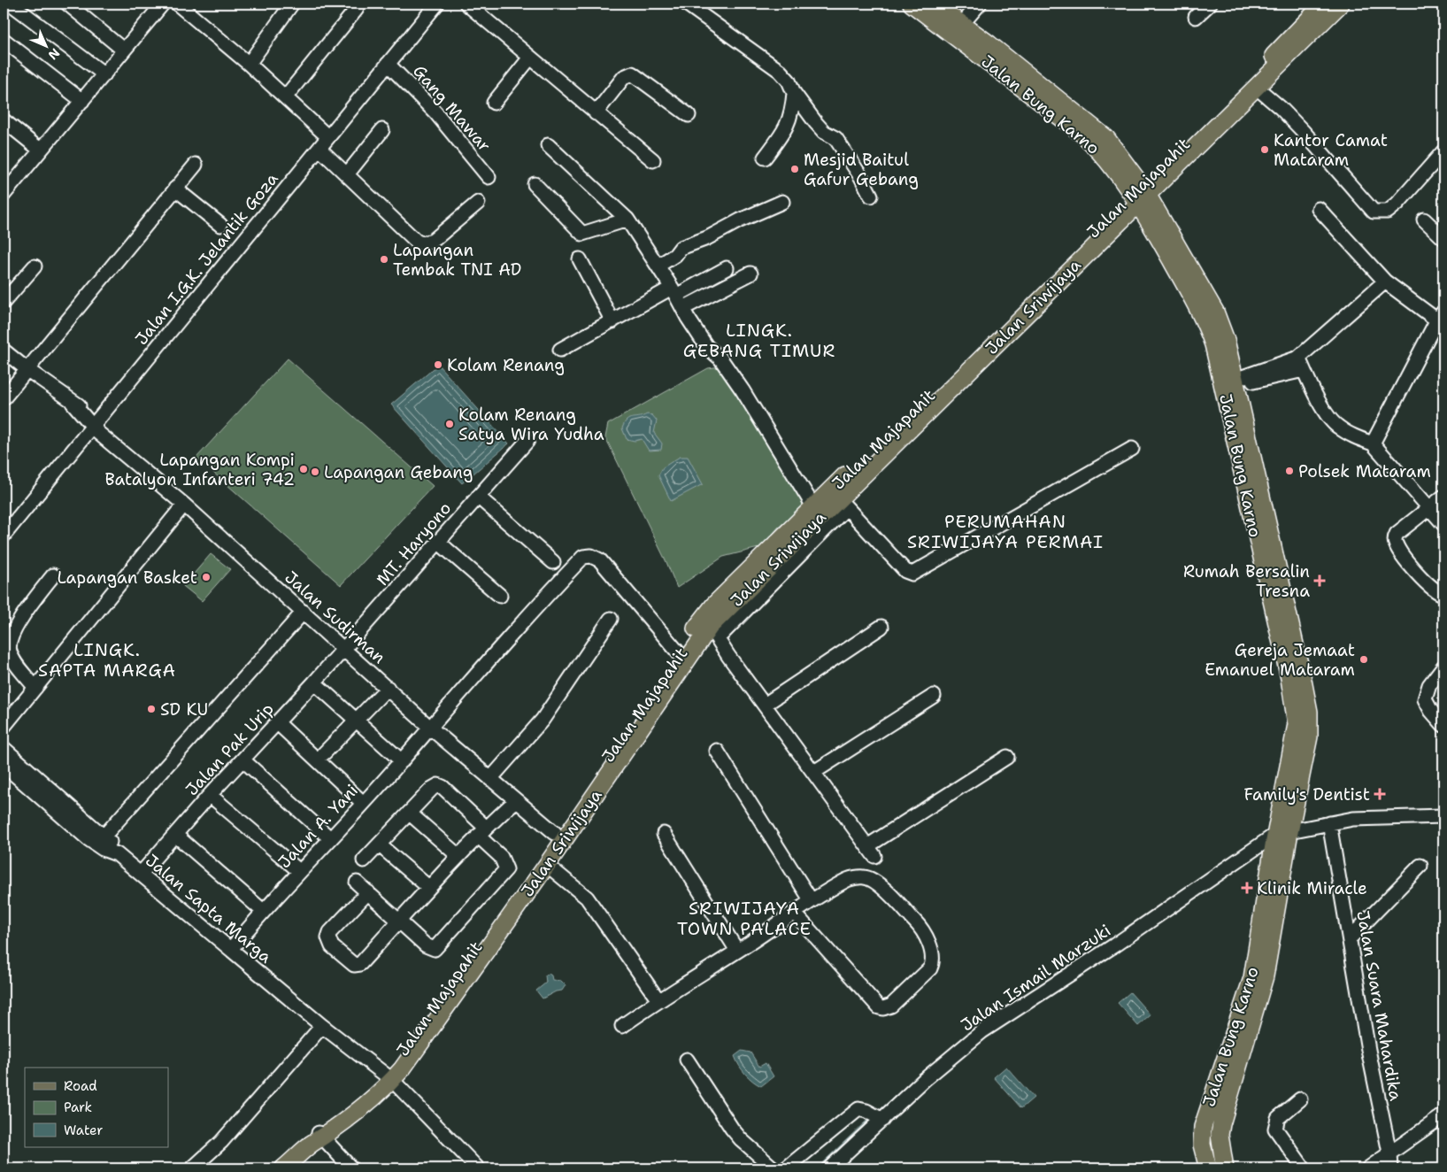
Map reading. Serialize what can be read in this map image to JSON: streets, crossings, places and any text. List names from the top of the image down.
{
  "streets": {
    "main road": ["Jalan Bung Karno", "Jalan Majapahit", "Jalan Sriwijaya"],
    "street": [
      "Gang Mawar",
      "Jalan I.G.K. Jelantik Goza",
      "MT. Haryono",
      "Jalan Sudirman",
      "Jalan Pak Urip",
      "Jalan A. Yani",
      "Jalan Sapta Marga",
      "Jalan Ismail Marzuki",
      "Jalan Suara Mahardika"
    ]
  },
  "crossings": [
    ["Gang Mawar", "Jalan I.G.K. Jelantik Goza"],
    ["Jalan Majapahit", "Jalan Sriwijaya"],
    ["Jalan Majapahit", "Jalan Sudirman"],
    ["Jalan Majapahit", "Jalan A. Yani"],
    ["Jalan Majapahit", "Jalan Sapta Marga"],
    ["Jalan I.G.K. Jelantik Goza", "Jalan Sudirman"],
    ["Jalan Sriwijaya", "Jalan Sapta Marga"],
    ["MT. Haryono", "Jalan Sudirman"],
    ["MT. Haryono", "Jalan Pak Urip"],
    ["Jalan Sudirman", "Jalan Pak Urip"],
    ["Jalan Sudirman", "Jalan A. Yani"],
    ["Jalan Pak Urip", "Jalan Sapta Marga"],
    ["Jalan A. Yani", "Jalan Sapta Marga"]
  ],
  "districts": [
    "LINGK. GEBANG TIMUR",
    "PERUMAHAN SRIWIJAYA PERMAI",
    "LINGK. SAPTA MARGA",
    "SRIWIJAYA TOWN PALACE"
  ],
  "places": {
    "other": [
      "Kantor Camat Mataram",
      "Mesjid Baitul Gafur Gebang",
      "Lapangan Tembak TNI AD",
      "Kolam Renang",
      "Kolam Renang Satya Wira Yudha",
      "Lapangan Kompi Batalyon Infanteri 742",
      "Polsek Mataram",
      "Lapangan Gebang",
      "Lapangan Basket",
      "Gereja Jemaat Emanuel Mataram",
      "SD KU"
    ],
    "health": ["Rumah Bersalin Tresna", "Family's Dentist", "Klinik Miracle"]
  },
  "legend": ["Road", "Park", "Water"],
  "north": "bottom right"
}
